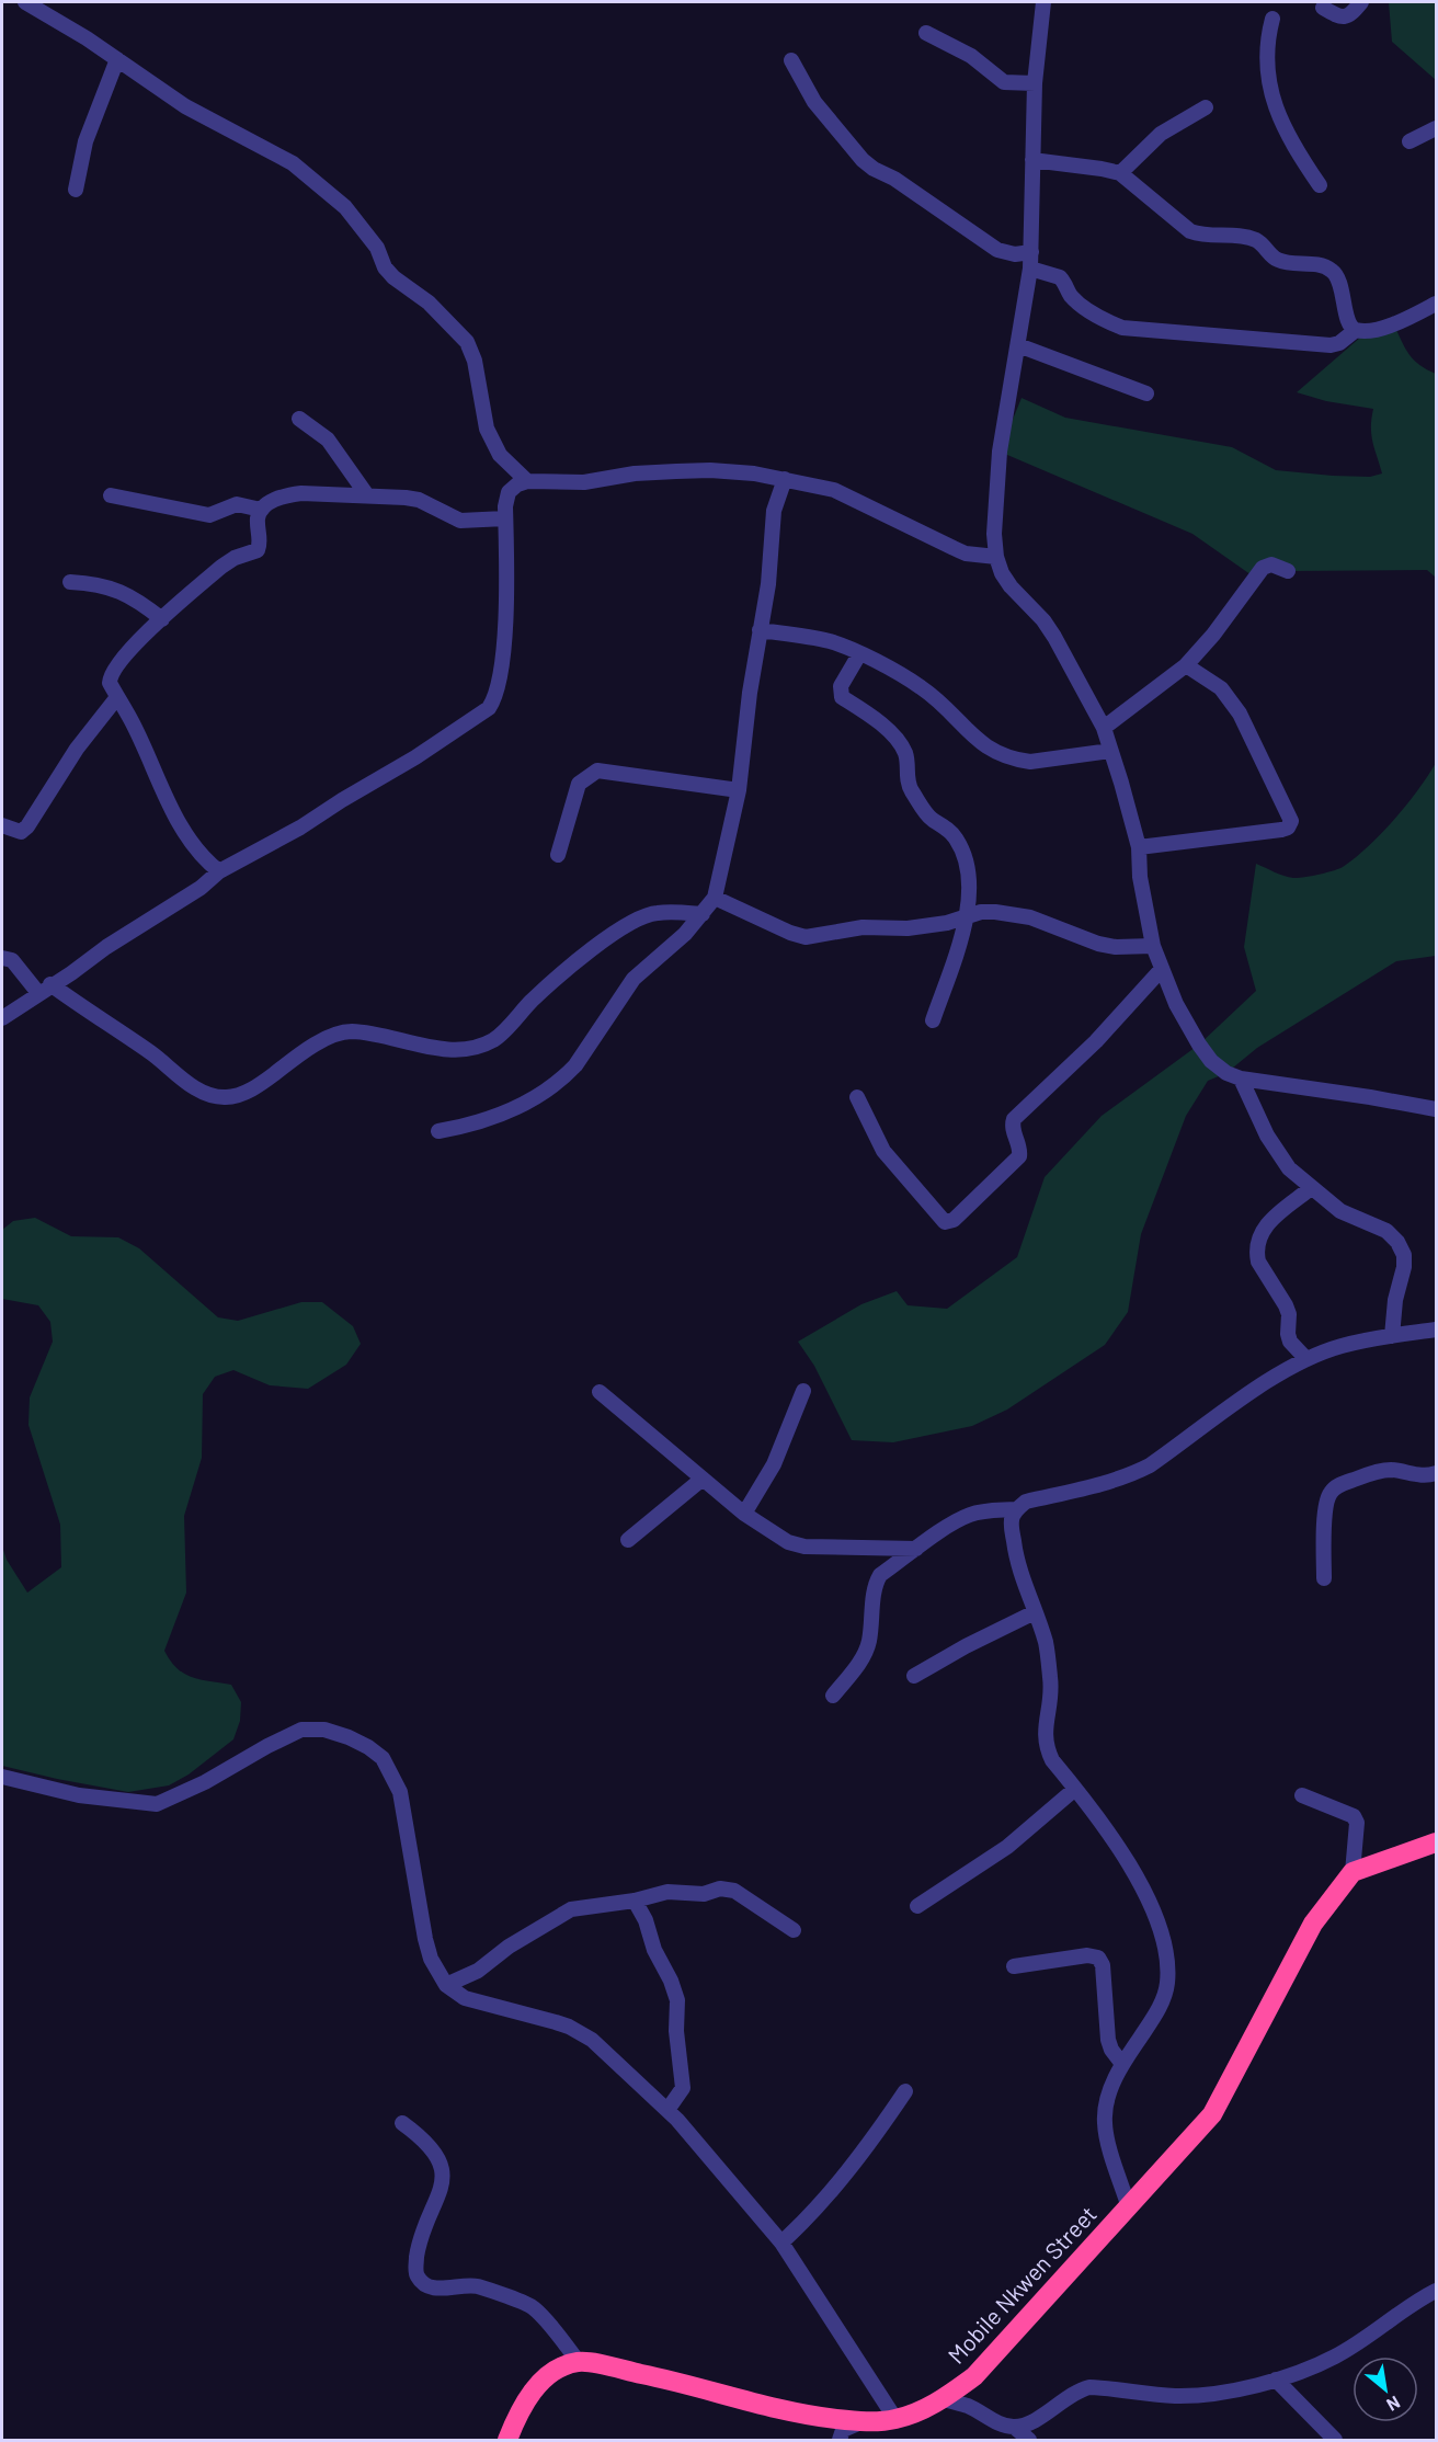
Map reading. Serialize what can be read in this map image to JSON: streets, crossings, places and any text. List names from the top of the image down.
{
  "streets": {
    "highway": ["Mobile Nkwen Street"]
  },
  "north": "bottom right"
}
